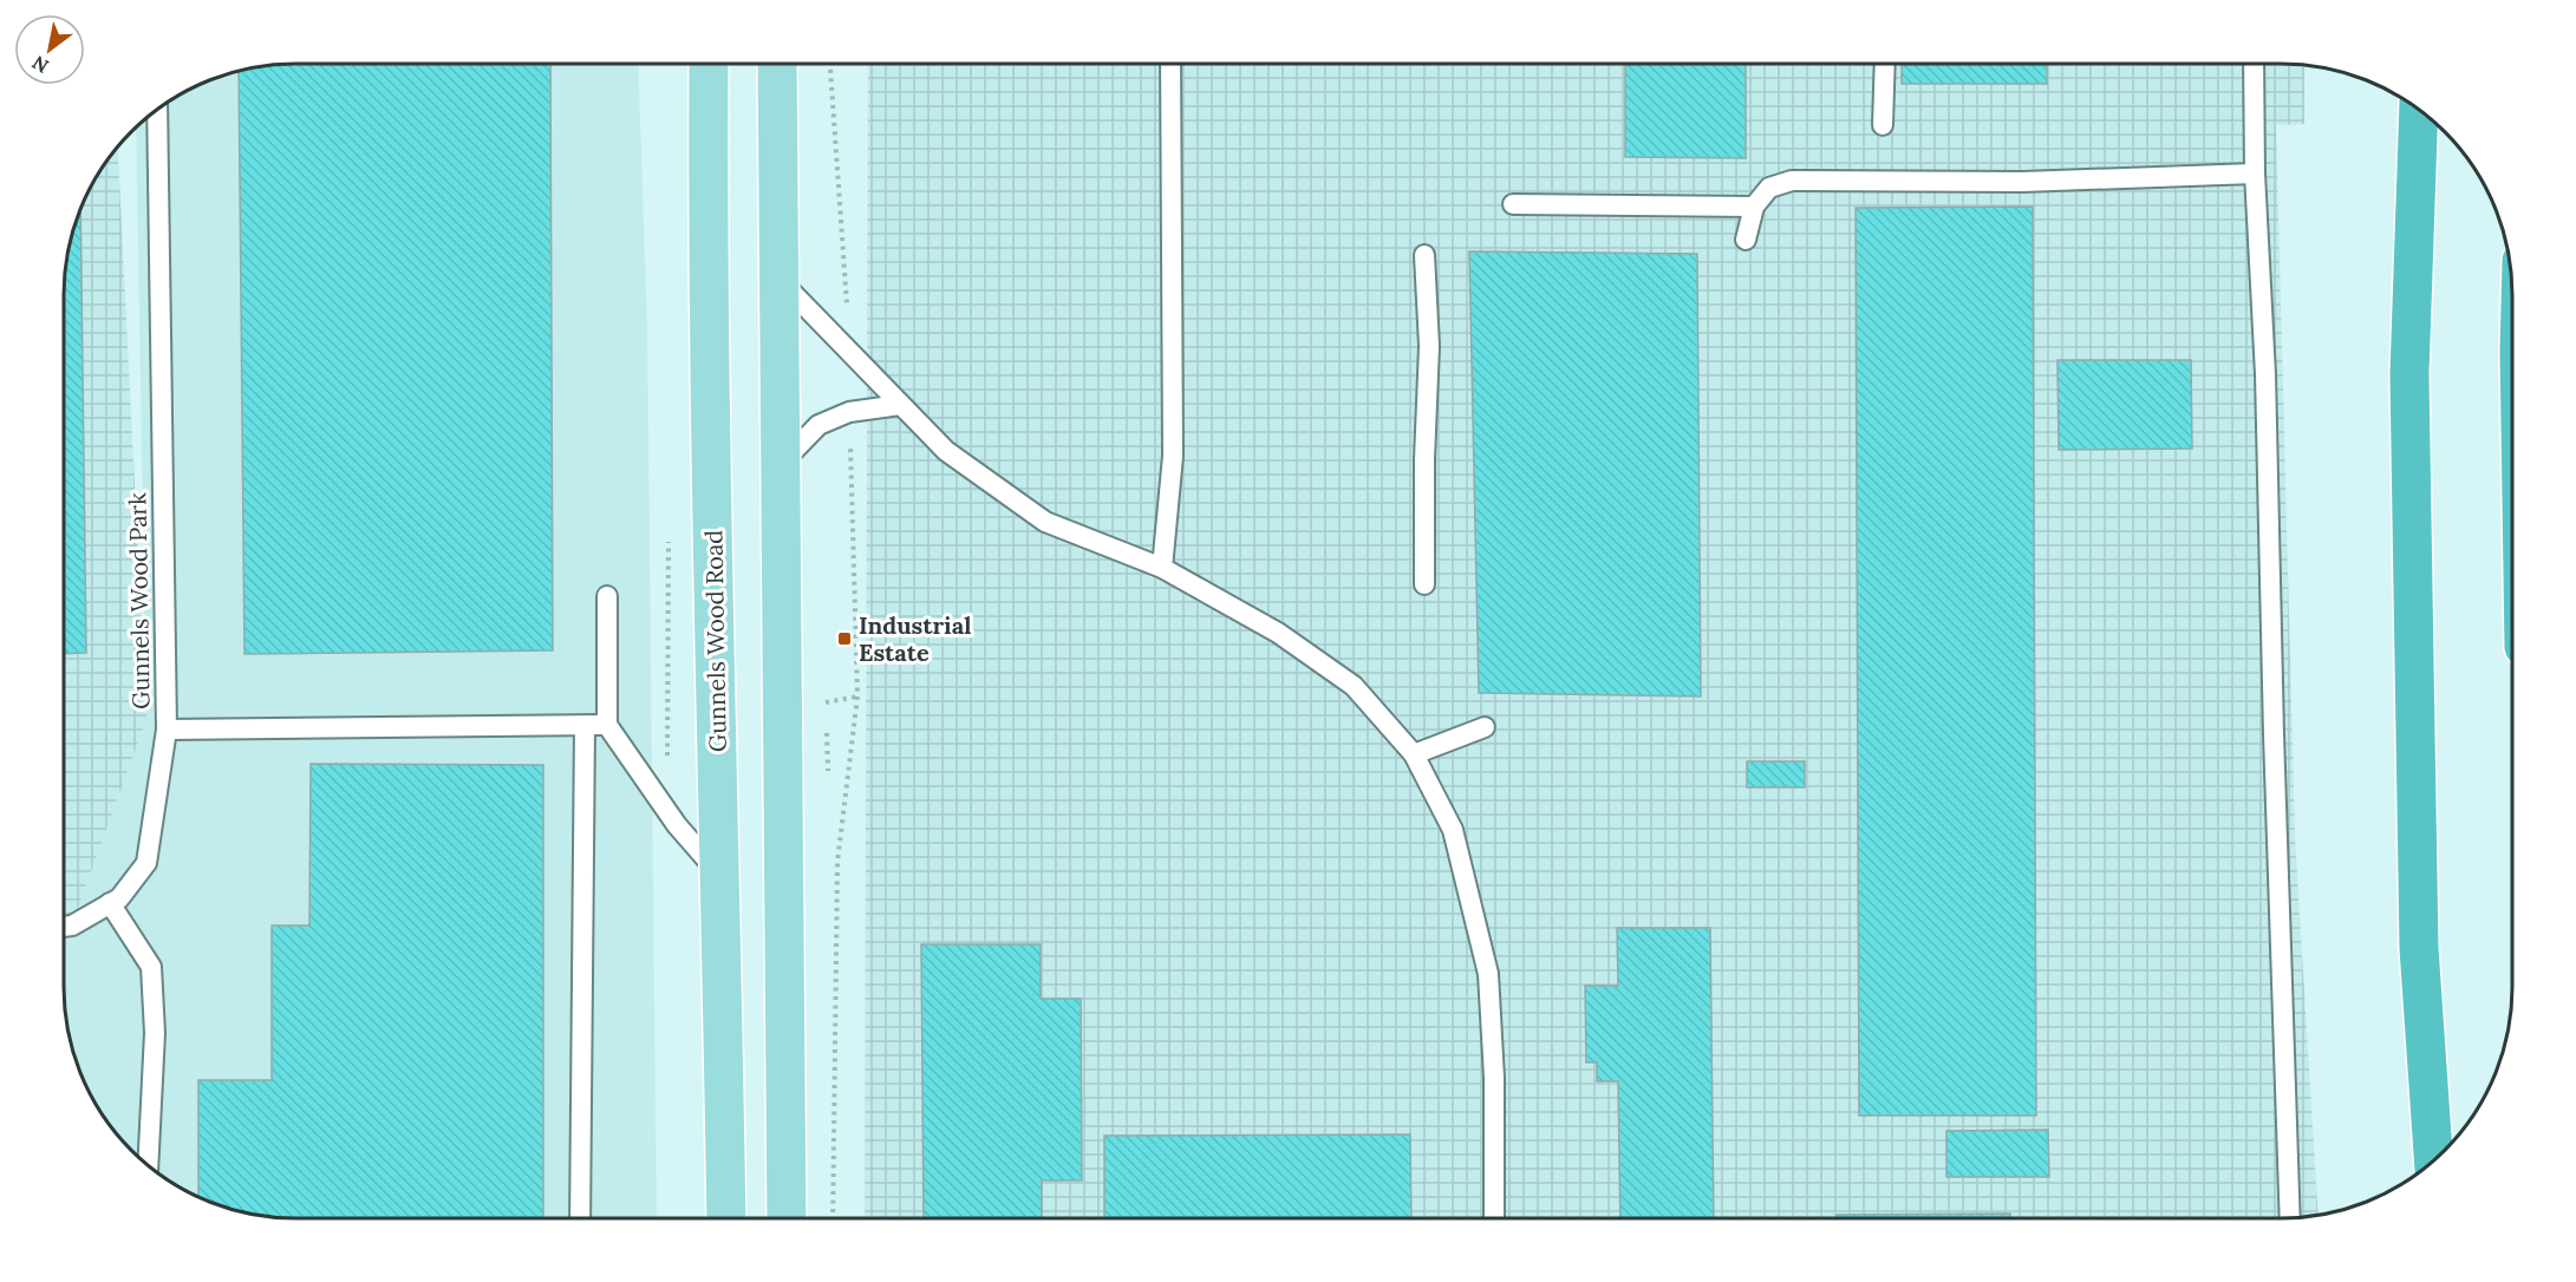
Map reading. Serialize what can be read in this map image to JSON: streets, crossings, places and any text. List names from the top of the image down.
{
  "streets": {
    "main road": ["Gunnels Wood Road"],
    "lane": ["Gunnels Wood Park"]
  },
  "places": {
    "transit": ["Industrial Estate"]
  },
  "north": "bottom left"
}
